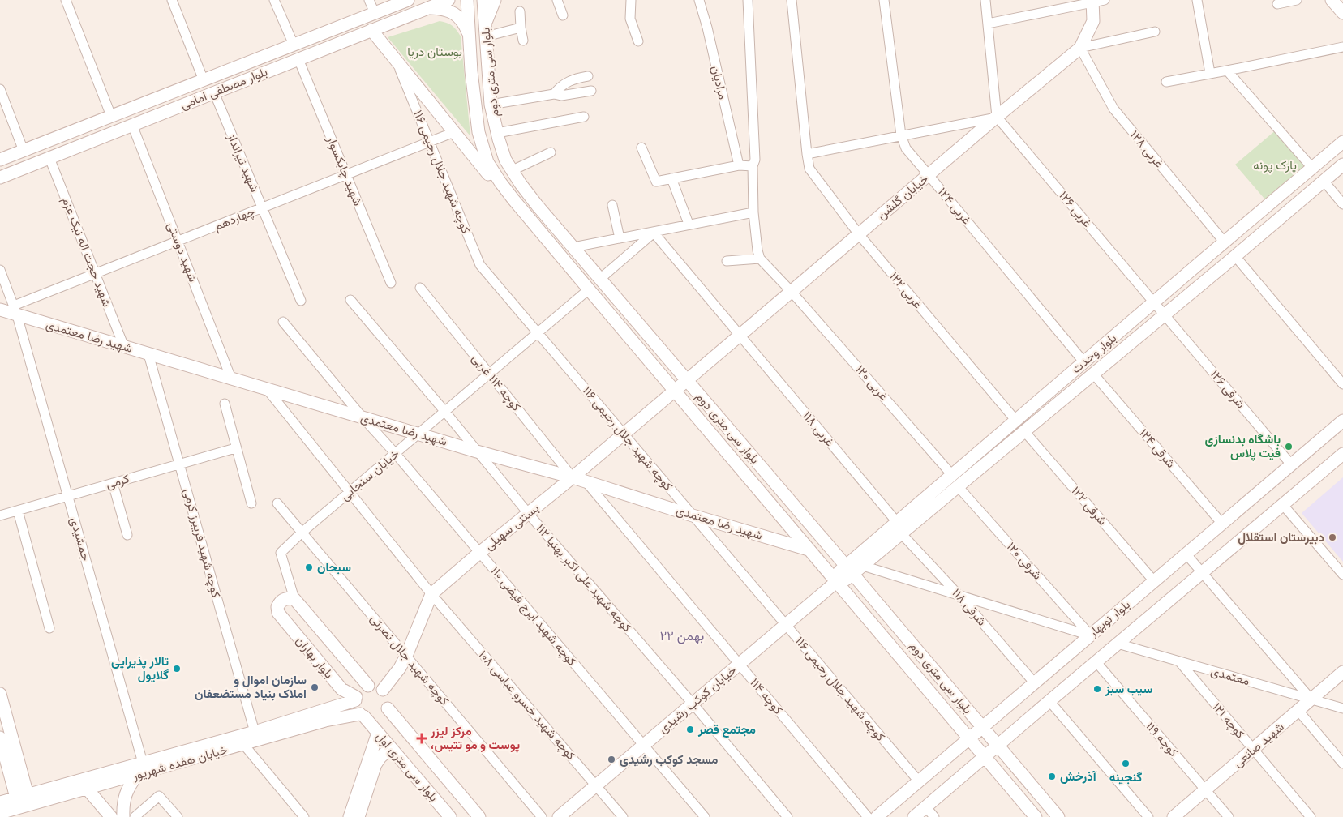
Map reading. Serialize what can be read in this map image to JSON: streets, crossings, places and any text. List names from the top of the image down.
{
  "streets": {
    "main road": [
      "بلوار سی متری دوم",
      "بلوار مصطفی امامی",
      "خیابان گلشن",
      "شهید رضا معتمدی",
      "بلوار وحدت",
      "بستنی سهیلی",
      "بلوار نوبهار",
      "بلوار بهاران",
      "خیابان کوکب رشیدی",
      "شهید صانعی",
      "خیابان هفده شهریور",
      "بلوار سی متری اول"
    ],
    "street": [
      "مرادیان",
      "۱۲۸ غربی",
      "شهید تیرانداز",
      "شهید چابکسوار",
      "کوچه شهید جلال رحیمی ۱۱۶",
      "۱۲۴ غربی",
      "۱۲۶ غربی",
      "چهاردهم",
      "شهید حجت اله نیک عزم",
      "شهید دوستی",
      "۱۲۲ غربی",
      "کوچه ۱۱۴ غربی",
      "۱۲۰ غربی",
      "۱۲۶ شرقی",
      "۱۱۸ غربی",
      "۱۲۴ شرقی",
      "خیابان سنجابی",
      "کرمی",
      "۱۲۲ شرقی",
      "جمشیدی",
      "کوچه شهید فریبرز کرمی",
      "۱۲۰ شرقی",
      "کوچه شهید علی اکبر بهنیا ۱۱۲",
      "۱۱۸ شرقی",
      "کوچه شهید ایرج فیضی ۱۱۰",
      "کوچه شهید جلال نصرتی",
      "معتمدی",
      "کوچه ۱۱۴",
      "کوچه شهید خسرو عباسی ۱۰۸",
      "کوچه ۱۲۱",
      "کوچه ۱۱۹"
    ]
  },
  "crossings": [
    ["بلوار سی متری دوم", "خیابان گلشن"],
    ["بلوار سی متری دوم", "شهید رضا معتمدی"],
    ["بلوار سی متری دوم", "بلوار وحدت"],
    ["بلوار سی متری دوم", "خیابان سنجابی"],
    ["بلوار سی متری دوم", "بستنی سهیلی"],
    ["بلوار سی متری دوم", "بلوار نوبهار"],
    ["بلوار سی متری دوم", "خیابان کوکب رشیدی"],
    ["بلوار مصطفی امامی", "شهید تیرانداز"],
    ["بلوار مصطفی امامی", "شهید چابکسوار"],
    ["بلوار مصطفی امامی", "شهید حجت اله نیک عزم"],
    ["بلوار مصطفی امامی", "شهید دوستی"],
    ["۱۲۸ غربی", "خیابان گلشن"],
    ["۱۲۸ غربی", "بلوار وحدت"],
    ["شهید تیرانداز", "چهاردهم"],
    ["شهید چابکسوار", "چهاردهم"],
    ["کوچه شهید جلال رحیمی ۱۱۶", "چهاردهم"],
    ["کوچه شهید جلال رحیمی ۱۱۶", "شهید رضا معتمدی"],
    ["کوچه شهید جلال رحیمی ۱۱۶", "خیابان سنجابی"],
    ["کوچه شهید جلال رحیمی ۱۱۶", "بستنی سهیلی"],
    ["کوچه شهید جلال رحیمی ۱۱۶", "بلوار نوبهار"],
    ["کوچه شهید جلال رحیمی ۱۱۶", "خیابان کوکب رشیدی"],
    ["خیابان گلشن", "۱۲۴ غربی"],
    ["خیابان گلشن", "۱۲۶ غربی"],
    ["خیابان گلشن", "۱۲۲ غربی"],
    ["خیابان گلشن", "۱۲۰ غربی"],
    ["خیابان گلشن", "۱۱۸ غربی"],
    ["خیابان گلشن", "بستنی سهیلی"],
    ["۱۲۴ غربی", "بلوار وحدت"],
    ["۱۲۶ غربی", "بلوار وحدت"],
    ["۱۲۶ غربی", "۱۲۶ شرقی"],
    ["چهاردهم", "شهید حجت اله نیک عزم"],
    ["چهاردهم", "شهید دوستی"],
    ["چهاردهم", "شهید رضا معتمدی"],
    ["چهاردهم", "جمشیدی"],
    ["شهید حجت اله نیک عزم", "شهید رضا معتمدی"],
    ["شهید دوستی", "شهید رضا معتمدی"],
    ["۱۲۲ غربی", "بلوار وحدت"],
    ["شهید رضا معتمدی", "کوچه ۱۱۴ غربی"],
    ["شهید رضا معتمدی", "خیابان سنجابی"],
    ["شهید رضا معتمدی", "بستنی سهیلی"],
    ["شهید رضا معتمدی", "جمشیدی"],
    ["شهید رضا معتمدی", "کوچه شهید فریبرز کرمی"],
    ["شهید رضا معتمدی", "کوچه شهید علی اکبر بهنیا ۱۱۲"],
    ["شهید رضا معتمدی", "کوچه شهید ایرج فیضی ۱۱۰"],
    ["شهید رضا معتمدی", "کوچه ۱۱۴"],
    ["شهید رضا معتمدی", "کوچه شهید خسرو عباسی ۱۰۸"],
    ["بلوار وحدت", "۱۲۰ غربی"],
    ["بلوار وحدت", "۱۲۶ شرقی"],
    ["بلوار وحدت", "۱۱۸ غربی"],
    ["بلوار وحدت", "۱۲۴ شرقی"],
    ["بلوار وحدت", "۱۲۲ شرقی"],
    ["بلوار وحدت", "۱۲۰ شرقی"],
    ["بلوار وحدت", "۱۱۸ شرقی"],
    ["بلوار وحدت", "خیابان کوکب رشیدی"],
    ["کوچه ۱۱۴ غربی", "خیابان سنجابی"],
    ["کوچه ۱۱۴ غربی", "بستنی سهیلی"],
    ["۱۲۶ شرقی", "بلوار نوبهار"],
    ["۱۲۴ شرقی", "بلوار نوبهار"],
    ["خیابان سنجابی", "کوچه شهید علی اکبر بهنیا ۱۱۲"],
    ["خیابان سنجابی", "کوچه شهید ایرج فیضی ۱۱۰"],
    ["خیابان سنجابی", "بلوار بهاران"],
    ["خیابان سنجابی", "کوچه شهید جلال نصرتی"],
    ["خیابان سنجابی", "کوچه شهید خسرو عباسی ۱۰۸"],
    ["کرمی", "جمشیدی"],
    ["کرمی", "کوچه شهید فریبرز کرمی"],
    ["۱۲۲ شرقی", "بلوار نوبهار"],
    ["بستنی سهیلی", "کوچه شهید علی اکبر بهنیا ۱۱۲"],
    ["بستنی سهیلی", "کوچه شهید ایرج فیضی ۱۱۰"],
    ["بستنی سهیلی", "بلوار بهاران"],
    ["بستنی سهیلی", "کوچه شهید جلال نصرتی"],
    ["بستنی سهیلی", "کوچه شهید خسرو عباسی ۱۰۸"],
    ["بستنی سهیلی", "خیابان هفده شهریور"],
    ["بستنی سهیلی", "بلوار سی متری اول"],
    ["جمشیدی", "خیابان هفده شهریور"],
    ["کوچه شهید فریبرز کرمی", "خیابان هفده شهریور"],
    ["۱۲۰ شرقی", "بلوار نوبهار"],
    ["کوچه شهید علی اکبر بهنیا ۱۱۲", "خیابان کوکب رشیدی"],
    ["۱۱۸ شرقی", "بلوار نوبهار"],
    ["کوچه شهید ایرج فیضی ۱۱۰", "خیابان کوکب رشیدی"],
    ["بلوار نوبهار", "معتمدی"],
    ["بلوار نوبهار", "کوچه ۱۱۹"],
    ["بلوار بهاران", "خیابان هفده شهریور"],
    ["بلوار بهاران", "بلوار سی متری اول"],
    ["معتمدی", "کوچه ۱۲۱"],
    ["معتمدی", "شهید صانعی"],
    ["کوچه ۱۱۴", "خیابان کوکب رشیدی"],
    ["خیابان کوکب رشیدی", "کوچه شهید خسرو عباسی ۱۰۸"],
    ["کوچه ۱۲۱", "شهید صانعی"],
    ["کوچه ۱۱۹", "شهید صانعی"],
    ["خیابان هفده شهریور", "بلوار سی متری اول"]
  ],
  "districts": ["۲۲ بهمن"],
  "parks": ["بوستان دریا", "پارک پونه"],
  "places": {
    "other": [
      "باشگاه بدنسازی فیت پلاس",
      "دبیرستان استقلال",
      "سبحان",
      "تالار پذیرایی گلایول",
      "سازمان اموال و املاک بنیاد مستضعفان",
      "سیب سبز",
      "مجتمع قصر",
      "مسجد کوکب رشیدی",
      "گنجینه",
      "آذرخش"
    ],
    "health": ["مرکز لیزر ،پوست و مو تتیس"]
  }
}
